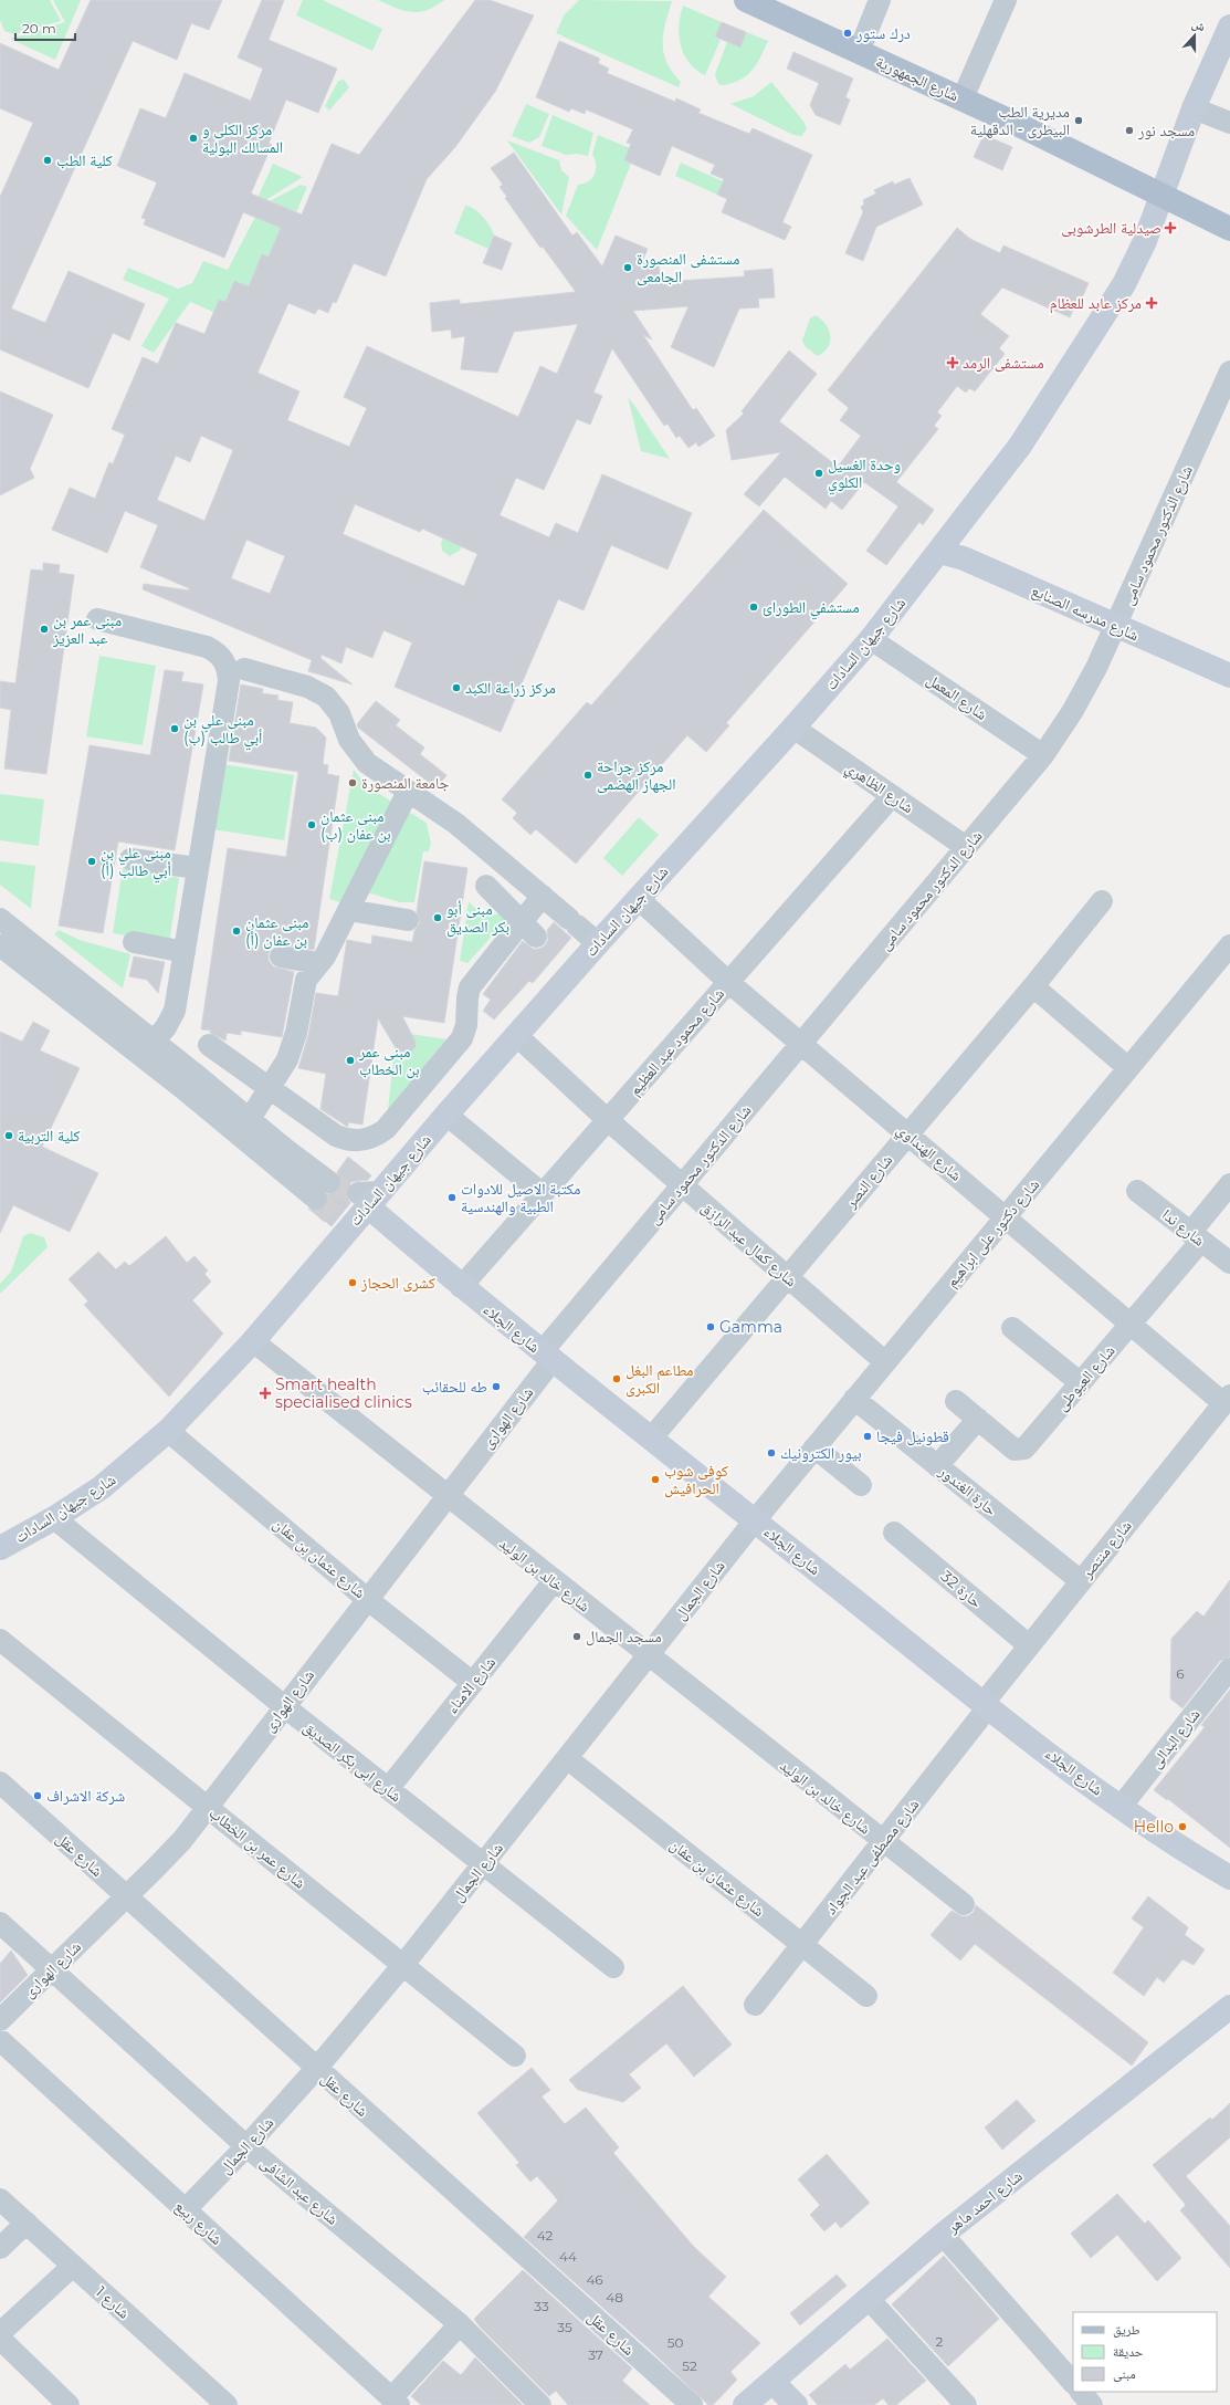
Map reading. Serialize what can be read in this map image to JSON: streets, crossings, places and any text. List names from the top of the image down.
{
  "streets": {
    "main road": [
      "شارع الجمهورية",
      "شارع مدرسه الصنايع",
      "شارع جيهان السادات",
      "شارع الجلاء",
      "شارع احمد ماهر"
    ],
    "street": [
      "شارع الدكتور محمود سامى",
      "شارع المعمل",
      "شارع الظاهري",
      "شارع محمود عبد العظيم",
      "شارع الهنداوي",
      "شارع النصر",
      "شارع ندا",
      "شارع دكتور على ابراهيم",
      "شارع كمال عبد الرازق",
      "شارع العيوطى",
      "شارع الهوارى",
      "حارة الغندور",
      "شارع منتصر",
      "شارع عثمان بن عفان",
      "شارع خالد بن الوليد",
      "حارة 32",
      "شارع الجمال",
      "شارع الامناء",
      "شارع البدالى",
      "شارع ابى بكر الصديق",
      "شارع عمر بن الخطاب",
      "شارع عقل",
      "شارع مصطفى عبد الجواد",
      "شارع عبد الشافى",
      "شارع ربيع",
      "شارع 1"
    ]
  },
  "crossings": [
    ["شارع الجمهورية", "شارع جيهان السادات"],
    ["شارع الدكتور محمود سامى", "شارع مدرسه الصنايع"],
    ["شارع الدكتور محمود سامى", "شارع المعمل"],
    ["شارع الدكتور محمود سامى", "شارع الظاهري"],
    ["شارع الدكتور محمود سامى", "شارع الهنداوي"],
    ["شارع الدكتور محمود سامى", "شارع كمال عبد الرازق"],
    ["شارع الدكتور محمود سامى", "شارع الجلاء"],
    ["شارع الدكتور محمود سامى", "شارع الهوارى"],
    ["شارع مدرسه الصنايع", "شارع جيهان السادات"],
    ["شارع جيهان السادات", "شارع المعمل"],
    ["شارع جيهان السادات", "شارع الظاهري"],
    ["شارع جيهان السادات", "شارع الهنداوي"],
    ["شارع جيهان السادات", "شارع كمال عبد الرازق"],
    ["شارع جيهان السادات", "شارع الجلاء"],
    ["شارع جيهان السادات", "شارع عثمان بن عفان"],
    ["شارع جيهان السادات", "شارع خالد بن الوليد"],
    ["شارع جيهان السادات", "شارع ابى بكر الصديق"],
    ["شارع الظاهري", "شارع محمود عبد العظيم"],
    ["شارع محمود عبد العظيم", "شارع الهنداوي"],
    ["شارع محمود عبد العظيم", "شارع كمال عبد الرازق"],
    ["شارع محمود عبد العظيم", "شارع الجلاء"],
    ["شارع الهنداوي", "شارع النصر"],
    ["شارع الهنداوي", "شارع دكتور على ابراهيم"],
    ["شارع الهنداوي", "شارع العيوطى"],
    ["شارع الهنداوي", "شارع منتصر"],
    ["شارع النصر", "شارع كمال عبد الرازق"],
    ["شارع النصر", "شارع الجلاء"],
    ["شارع ندا", "شارع العيوطى"],
    ["شارع دكتور على ابراهيم", "شارع كمال عبد الرازق"],
    ["شارع دكتور على ابراهيم", "شارع الجلاء"],
    ["شارع دكتور على ابراهيم", "حارة الغندور"],
    ["شارع دكتور على ابراهيم", "شارع الجمال"],
    ["شارع الجلاء", "شارع الهوارى"],
    ["شارع الجلاء", "شارع منتصر"],
    ["شارع الجلاء", "شارع الجمال"],
    ["شارع الجلاء", "شارع البدالى"],
    ["شارع الجلاء", "شارع مصطفى عبد الجواد"],
    ["شارع الهوارى", "شارع عثمان بن عفان"],
    ["شارع الهوارى", "شارع خالد بن الوليد"],
    ["شارع الهوارى", "شارع ابى بكر الصديق"],
    ["شارع الهوارى", "شارع عمر بن الخطاب"],
    ["شارع الهوارى", "شارع عقل"],
    ["شارع الهوارى", "شارع عبد الشافى"],
    ["حارة الغندور", "شارع منتصر"],
    ["شارع منتصر", "حارة 32"],
    ["شارع منتصر", "شارع مصطفى عبد الجواد"],
    ["شارع عثمان بن عفان", "شارع الجمال"],
    ["شارع عثمان بن عفان", "شارع الامناء"],
    ["شارع عثمان بن عفان", "شارع مصطفى عبد الجواد"],
    ["شارع خالد بن الوليد", "شارع الجمال"],
    ["شارع خالد بن الوليد", "شارع الامناء"],
    ["شارع خالد بن الوليد", "شارع مصطفى عبد الجواد"],
    ["شارع الجمال", "شارع ابى بكر الصديق"],
    ["شارع الجمال", "شارع عمر بن الخطاب"],
    ["شارع الجمال", "شارع عقل"],
    ["شارع الجمال", "شارع عبد الشافى"],
    ["شارع الجمال", "شارع ربيع"],
    ["شارع الامناء", "شارع ابى بكر الصديق"]
  ],
  "places": {
    "other": [
      "درك ستور",
      "مديرية الطب البيطرى - الدقهلية",
      "مسجد نور",
      "مركز الكلى و المسالك البولية",
      "كلية الطب",
      "مستشفى المنصورة الجامعى",
      "وحدة الغسيل الكلوي",
      "مستشفي الطورائ",
      "مبنى عمر بن عبد العزيز",
      "مركز زراعة الكبد",
      "مبنى علي بن أبي طالب (ب)",
      "مركز جراحة الجهاز الهضمى",
      "جامعة المنصورة",
      "مبنى عثمان بن عفان (ب)",
      "مبنى علي بن أبي طالب (أ)",
      "مبنى أبو بكر الصديق",
      "مبنى عثمان بن عفان (أ)",
      "مبنى عمر بن الخطاب",
      "كلية التربية",
      "مكتبة الاصيل للادوات الطبية والهندسية",
      "كشرى الحجاز",
      "Gamma",
      "مطاعم البغل الكبرى",
      "طه للحقائب",
      "قطونيل فيجا",
      "بيور الكترونيك",
      "كوفى شوب الحرافيش",
      "مسجد الجمال",
      "شركة الاشراف",
      "Hello"
    ],
    "health": [
      "صيدلية الطرشوبى",
      "مركز عابد للعظام",
      "مستشفى الرمد",
      "Smart health specialised clinics"
    ]
  },
  "house_numbers": [
    "6",
    "42",
    "44",
    "46",
    "48",
    "33",
    "35",
    "2",
    "50",
    "37",
    "52"
  ],
  "legend": ["طريق", "حديقة", "مبنى"],
  "scale_bar": "20 m",
  "north": "top"
}
